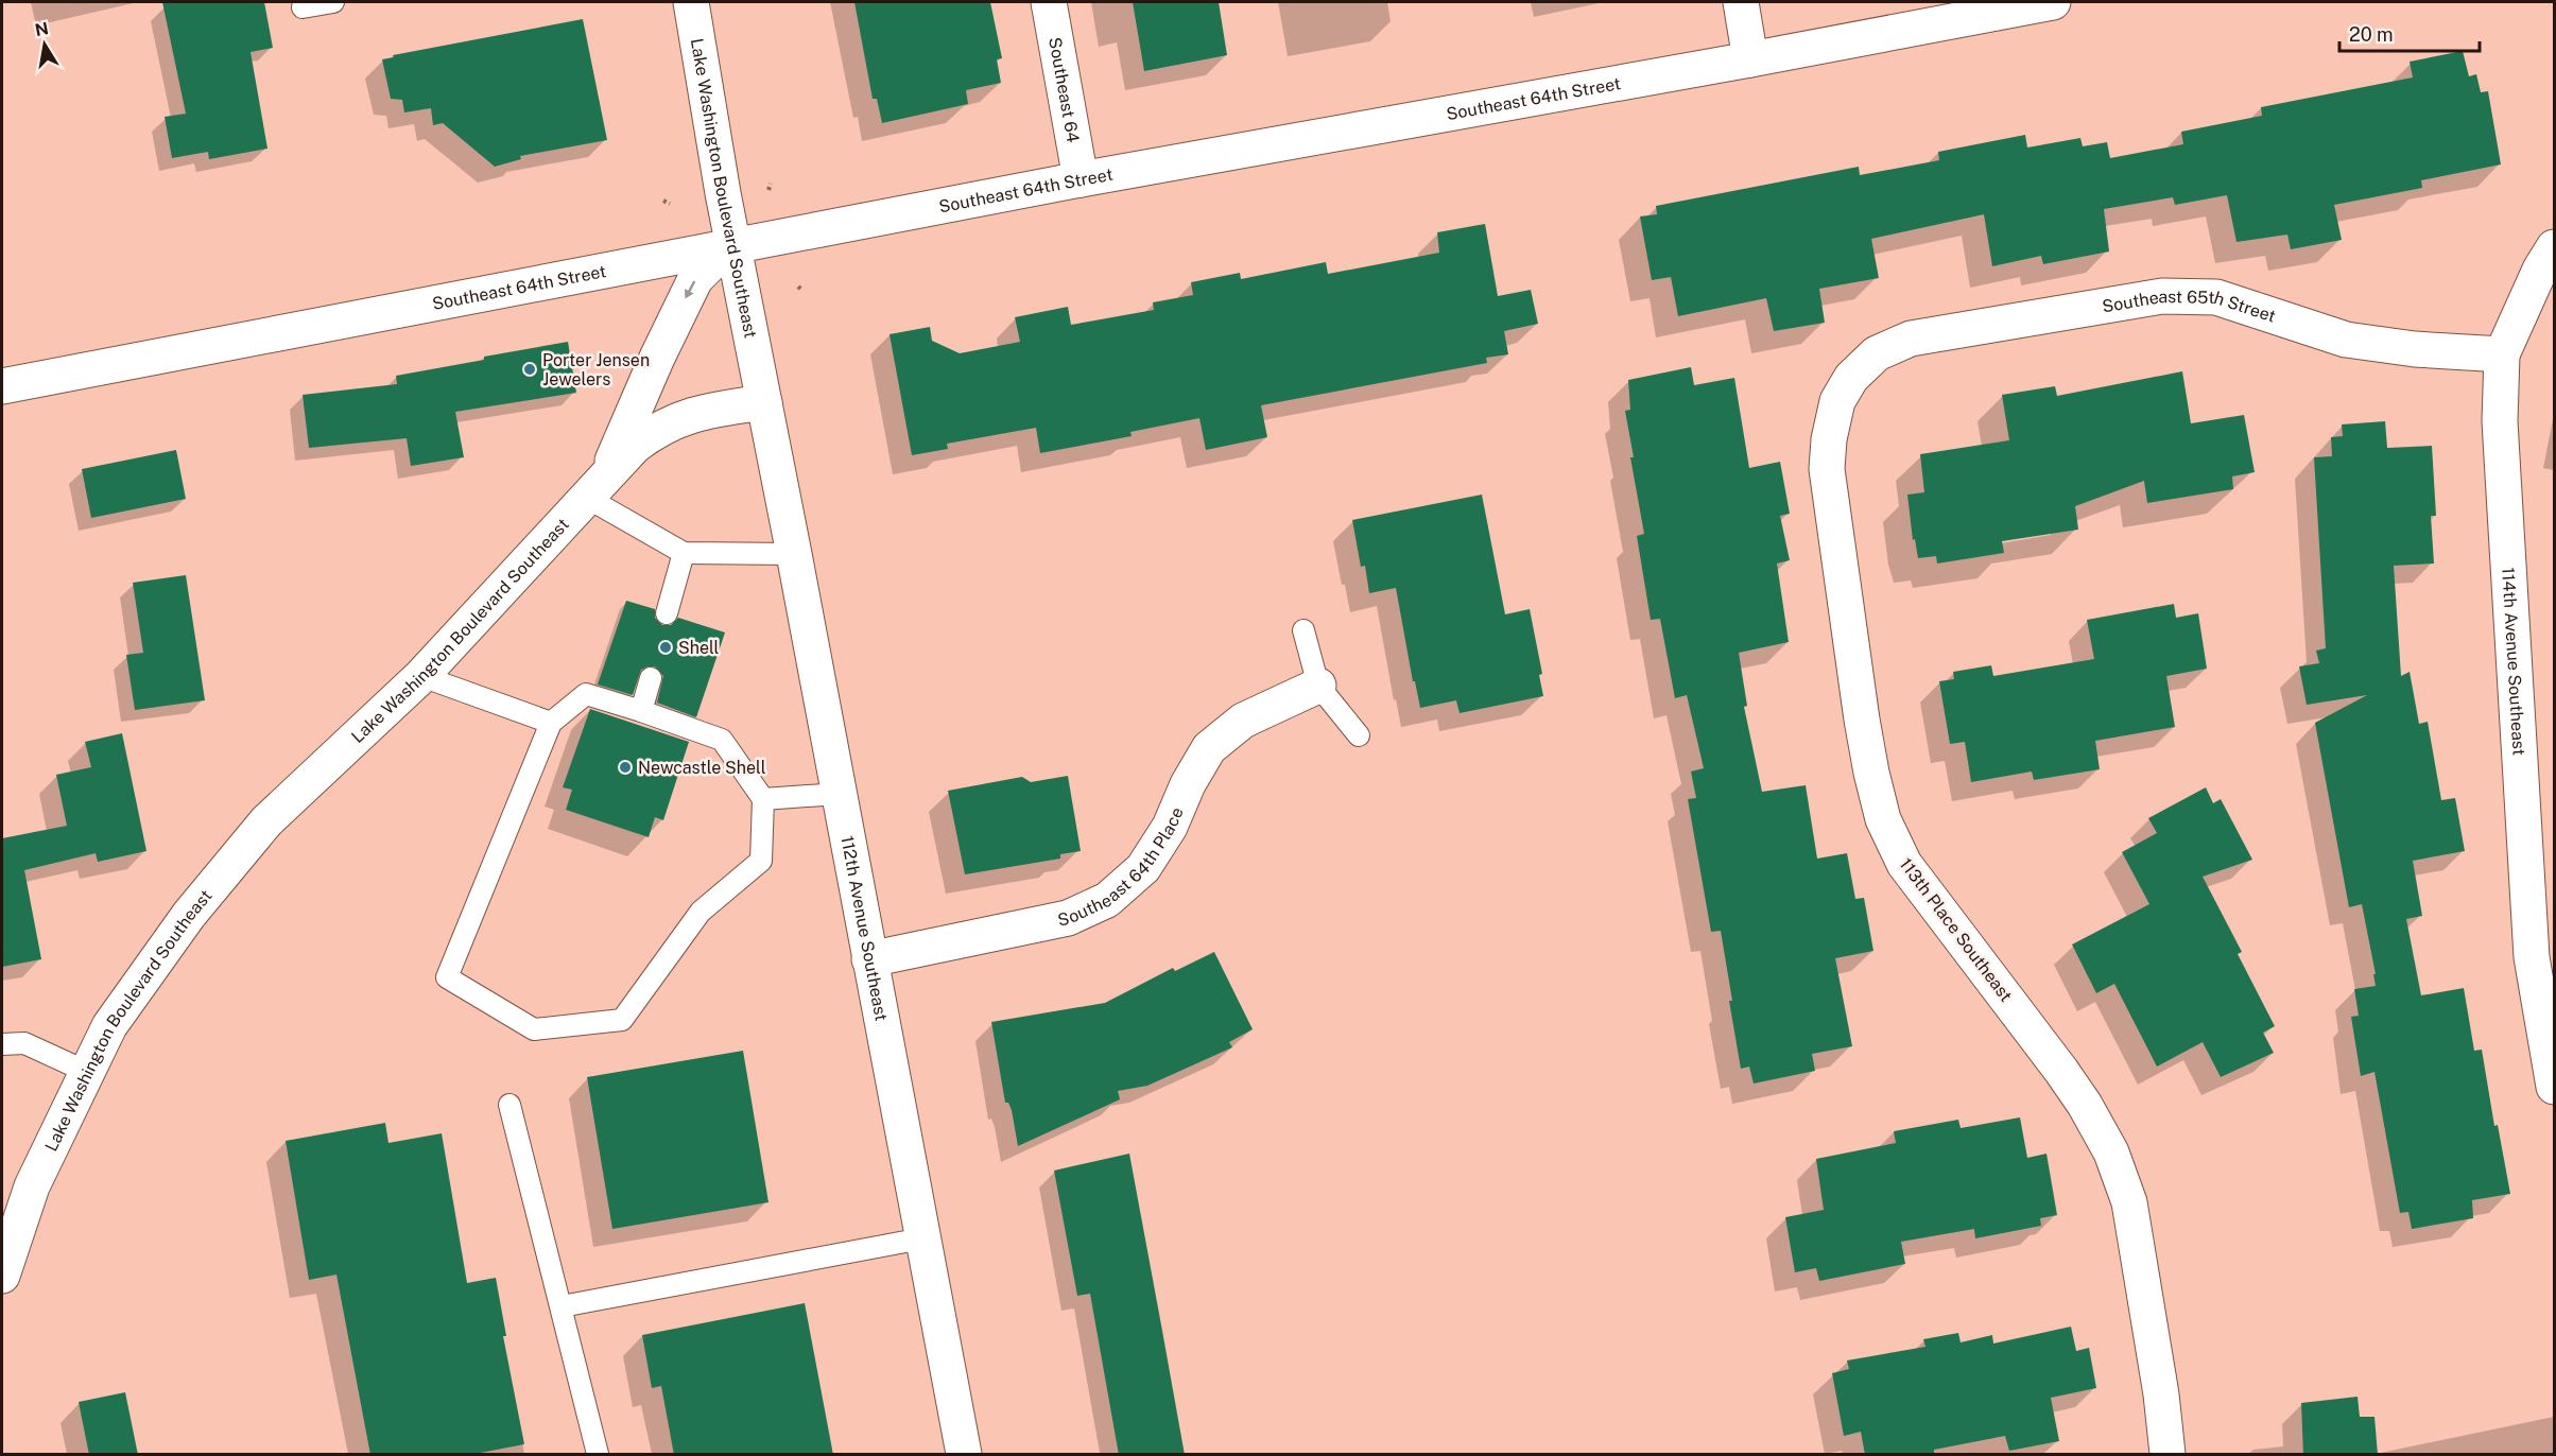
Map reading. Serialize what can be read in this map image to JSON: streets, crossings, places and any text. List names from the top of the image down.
{
  "streets": {
    "street": [
      "Southeast 64",
      "Southeast 64th Street",
      "Lake Washington Boulevard Southeast",
      "Southeast 65th Street",
      "114th Avenue Southeast",
      "Southeast 64th Place",
      "112th Avenue Southeast",
      "113th Place Southeast"
    ]
  },
  "crossings": [
    ["Southeast 64", "Southeast 64th Street"],
    ["Southeast 64th Street", "Lake Washington Boulevard Southeast"],
    ["Lake Washington Boulevard Southeast", "112th Avenue Southeast"],
    ["Southeast 65th Street", "114th Avenue Southeast"],
    ["Southeast 65th Street", "113th Place Southeast"],
    ["Southeast 64th Place", "112th Avenue Southeast"]
  ],
  "places": ["Porter Jensen Jewelers", "Shell", "Newcastle Shell"],
  "scale_bar": "20 m",
  "north": "top"
}
